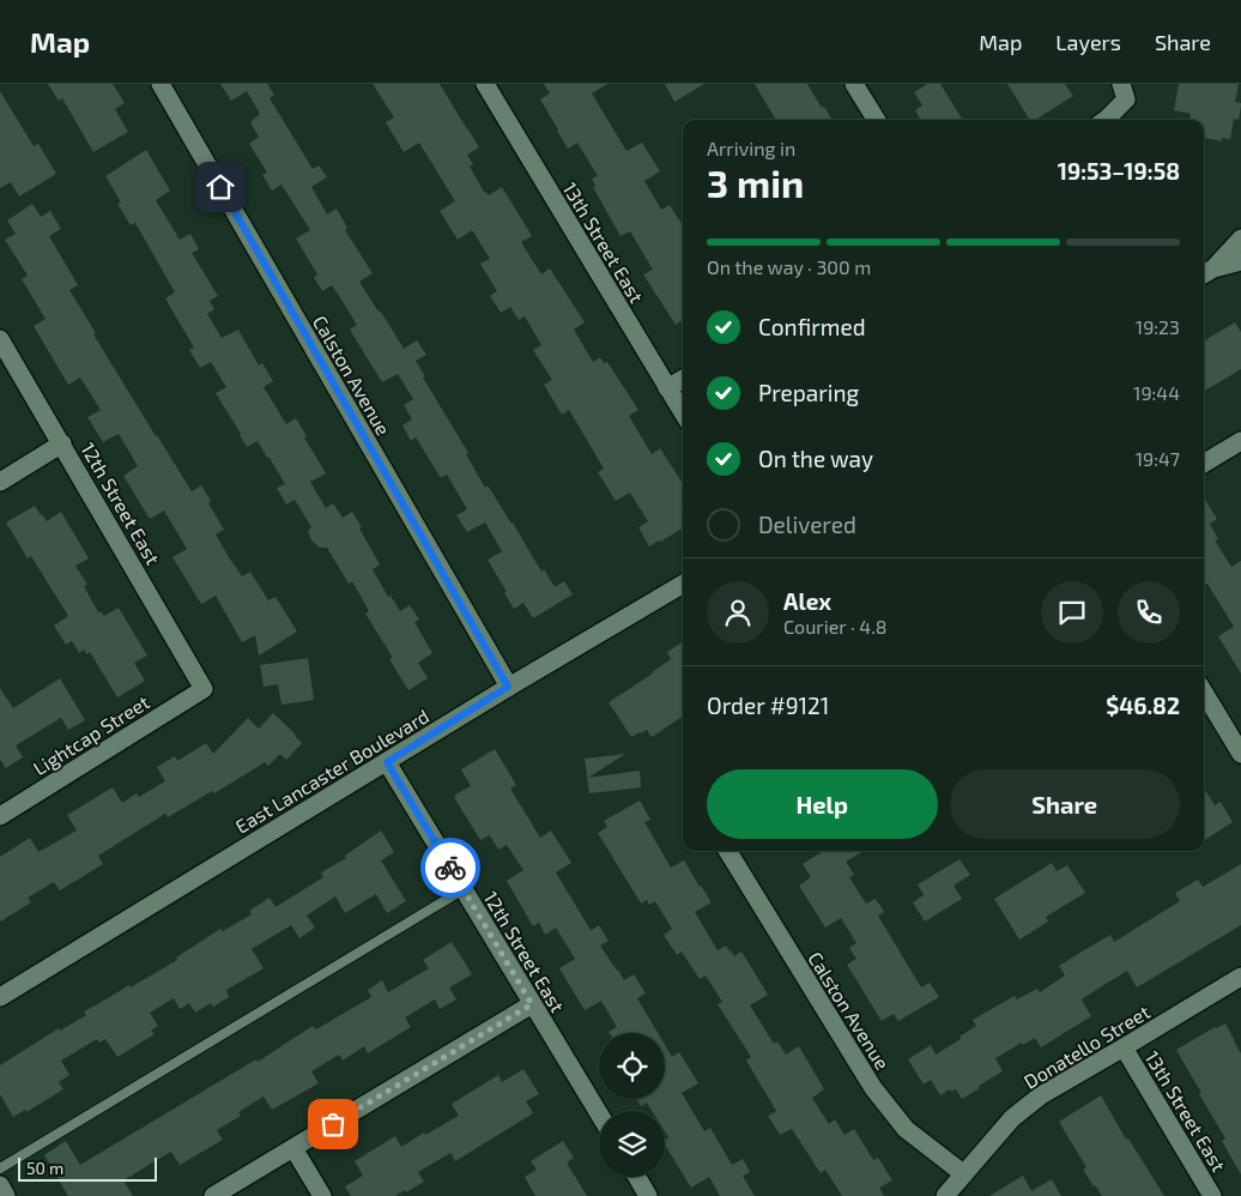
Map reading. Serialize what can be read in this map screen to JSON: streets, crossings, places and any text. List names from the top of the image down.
{
  "streets": {
    "street": [
      "13th Street East",
      "Calston Avenue",
      "12th Street East",
      "Lightcap Street",
      "East Lancaster Boulevard",
      "Donatello Street"
    ]
  },
  "crossings": [
    ["13th Street East", "Donatello Street"],
    ["Calston Avenue", "East Lancaster Boulevard"],
    ["Calston Avenue", "Donatello Street"],
    ["12th Street East", "Lightcap Street"],
    ["12th Street East", "East Lancaster Boulevard"]
  ],
  "scale_bar": "50 m",
  "page": {
    "header": "Map",
    "nav": ["Map", "Layers", "Share"],
    "heading": ["3 min", "Arriving in", "19:53–19:58"],
    "panel": [
      "Alex",
      "Courier · 4.8",
      "Order #9121",
      "$46.82"
    ],
    "bar": "On the way · 300 m",
    "list": [
      ["Confirmed", "19:23"],
      ["Preparing", "19:44"],
      ["On the way", "19:47"],
      "Delivered"
    ],
    "buttons": ["Help", "Share"],
    "scale": "50 m"
  }
}
